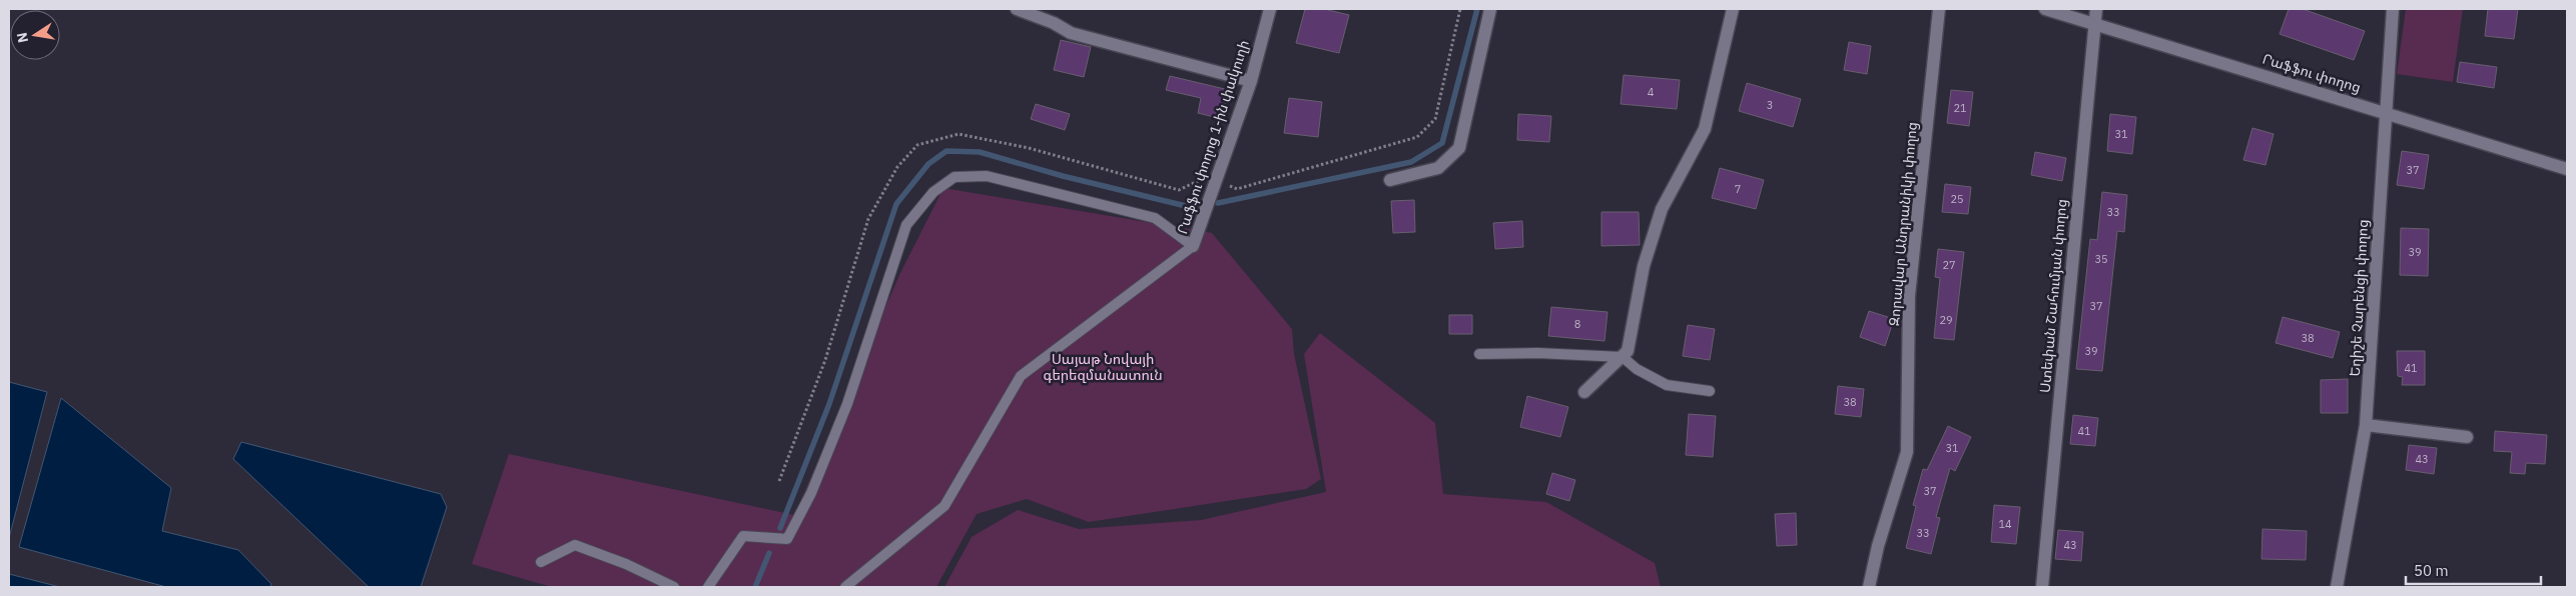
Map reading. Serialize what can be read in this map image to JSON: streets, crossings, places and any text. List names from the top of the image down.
{
  "streets": {
    "street": [
      "Րաֆֆու փողոց",
      "Րաֆֆու փողոց 1-ին փակուղի",
      "Զորավար Անդրանիկի փողոց",
      "Ստեփան Շահումյան փողոց",
      "Եղիշե Չարենցի փողոց"
    ]
  },
  "crossings": [
    ["Րաֆֆու փողոց", "Ստեփան Շահումյան փողոց"],
    ["Րաֆֆու փողոց", "Եղիշե Չարենցի փողոց"]
  ],
  "parks": ["Սայաթ Նովայի գերեզմանատուն"],
  "house_numbers": [
    "4",
    "3",
    "21",
    "31",
    "37",
    "7",
    "25",
    "33",
    "39",
    "35",
    "27",
    "37",
    "29",
    "8",
    "38",
    "39",
    "41",
    "38",
    "41",
    "31",
    "43",
    "37",
    "14",
    "33",
    "43"
  ],
  "scale_bar": "50 m",
  "north": "left"
}
